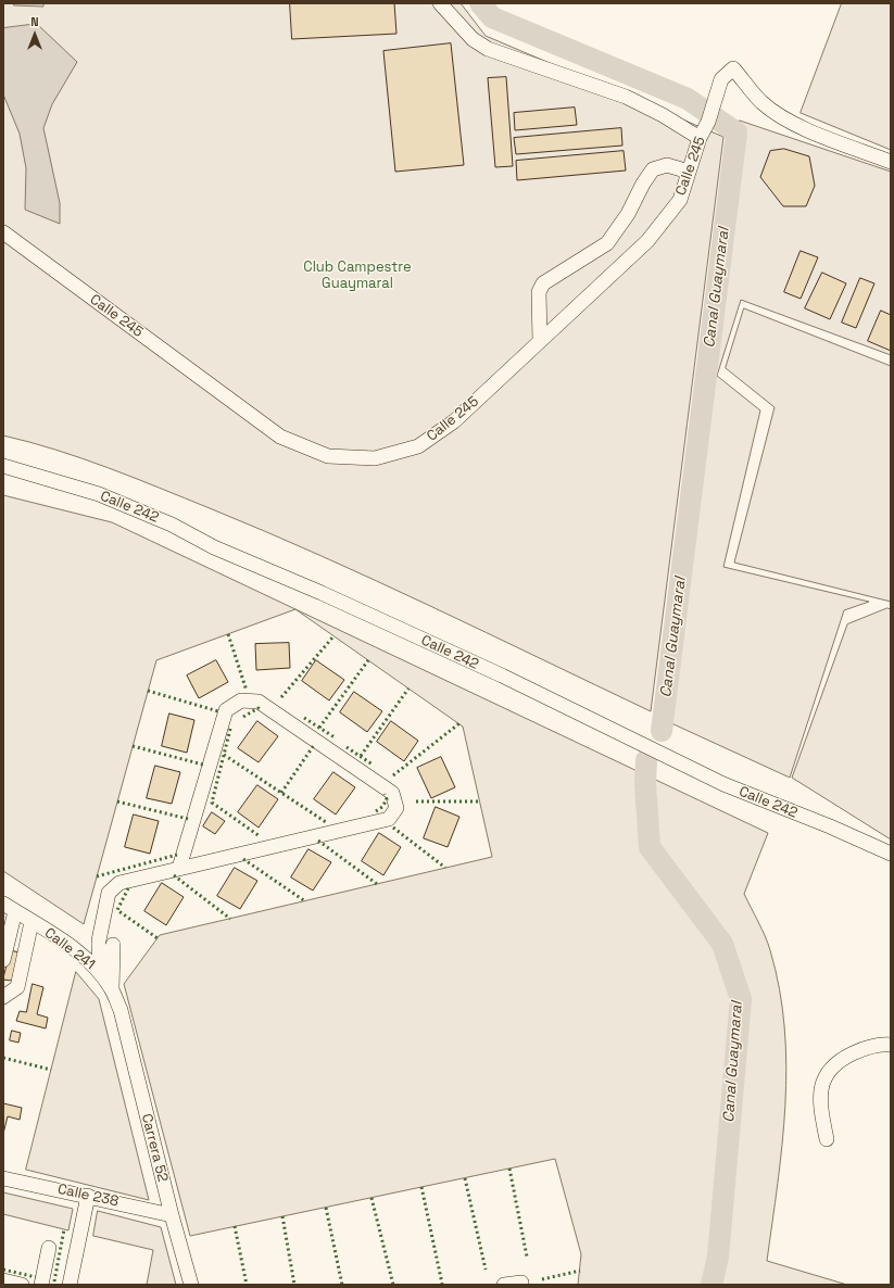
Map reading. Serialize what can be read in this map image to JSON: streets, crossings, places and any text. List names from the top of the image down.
{
  "streets": {
    "street": [
      "Calle 245",
      "Calle 242",
      "Calle 241",
      "Carrera 52",
      "Calle 238"
    ]
  },
  "crossings": [
    ["Calle 241", "Carrera 52"],
    ["Carrera 52", "Calle 238"]
  ],
  "water": ["Canal Guaymaral"],
  "parks": ["Club Campestre Guaymaral"],
  "north": "top"
}
